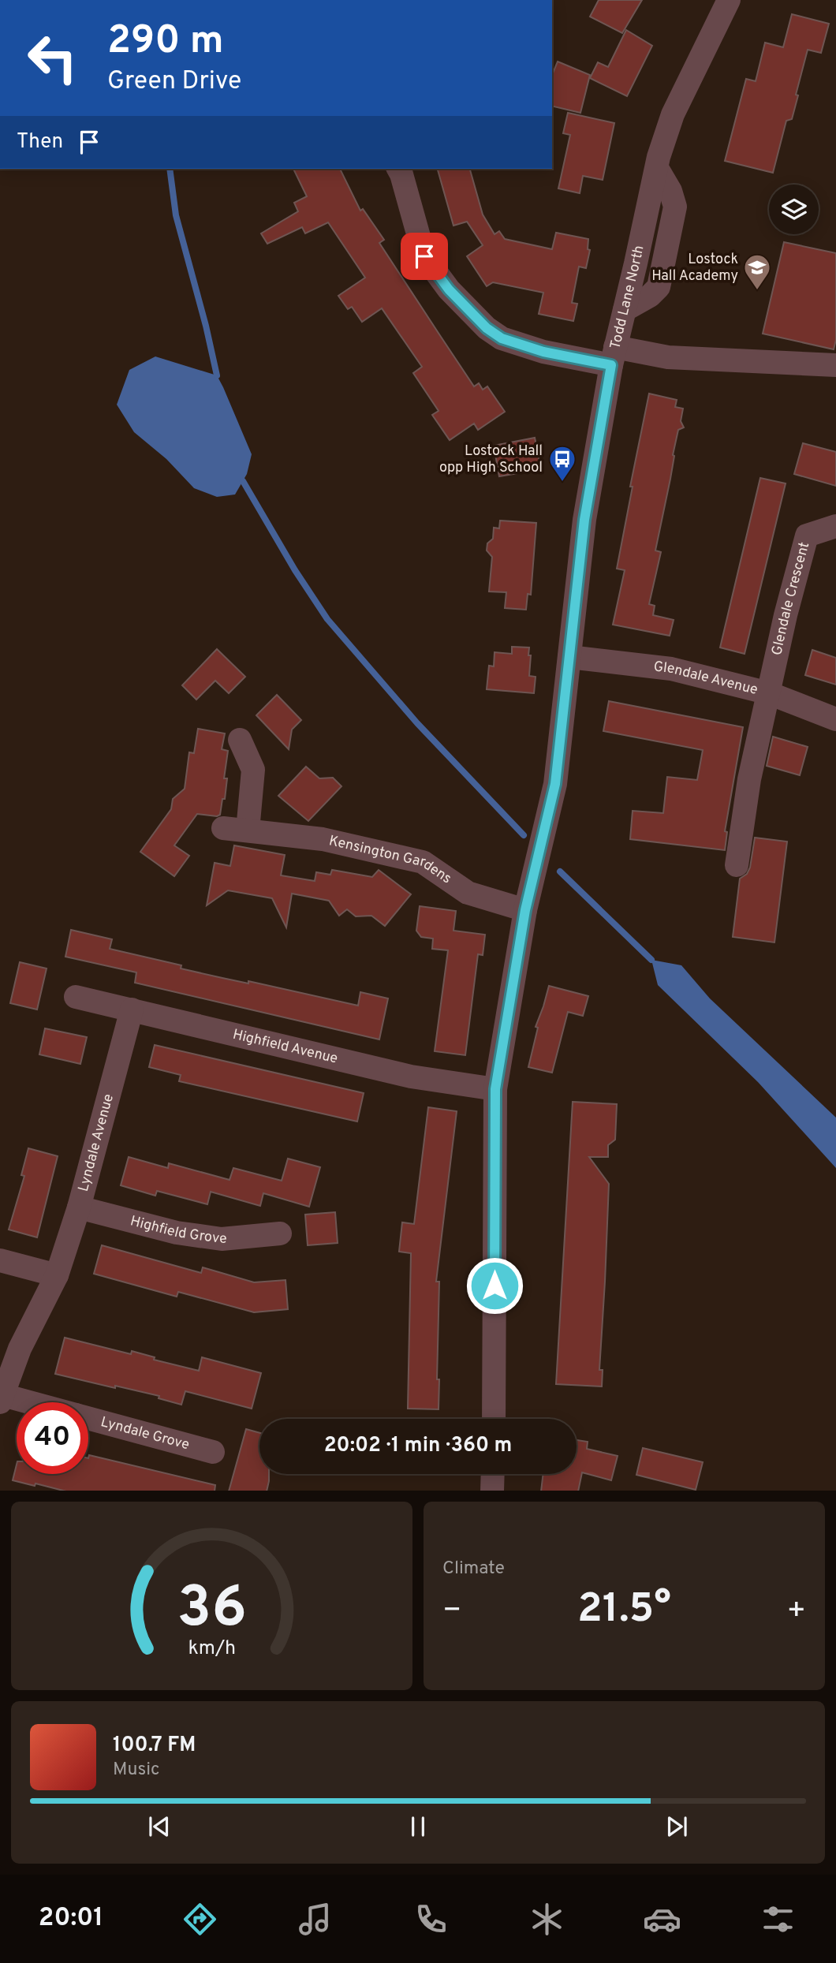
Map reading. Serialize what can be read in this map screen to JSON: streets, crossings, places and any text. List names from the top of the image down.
{
  "streets": {
    "street": [
      "Todd Lane North",
      "Glendale Crescent",
      "Glendale Avenue",
      "Kensington Gardens",
      "Highfield Avenue",
      "Lyndale Avenue",
      "Highfield Grove",
      "Lyndale Grove"
    ]
  },
  "crossings": [
    ["Todd Lane North", "Glendale Avenue"],
    ["Todd Lane North", "Kensington Gardens"],
    ["Todd Lane North", "Highfield Avenue"],
    ["Glendale Crescent", "Glendale Avenue"],
    ["Highfield Avenue", "Lyndale Avenue"],
    ["Lyndale Avenue", "Highfield Grove"],
    ["Lyndale Avenue", "Lyndale Grove"]
  ],
  "places": {
    "school or university": ["Lostock Hall Academy"],
    "bus stop": ["Lostock Hall opp High School"]
  },
  "page": {
    "turn": ["290 m", "Green Drive"],
    "then": "Then",
    "limit": "40",
    "trip": "20:02 · 1 min · 360 m",
    "tile": "Climate",
    "heat": ["−", "21.5°", "+"],
    "song": ["100.7 FM", "Music"],
    "tabs": "20:01",
    "gauge": ["36", "km/h"]
  }
}
